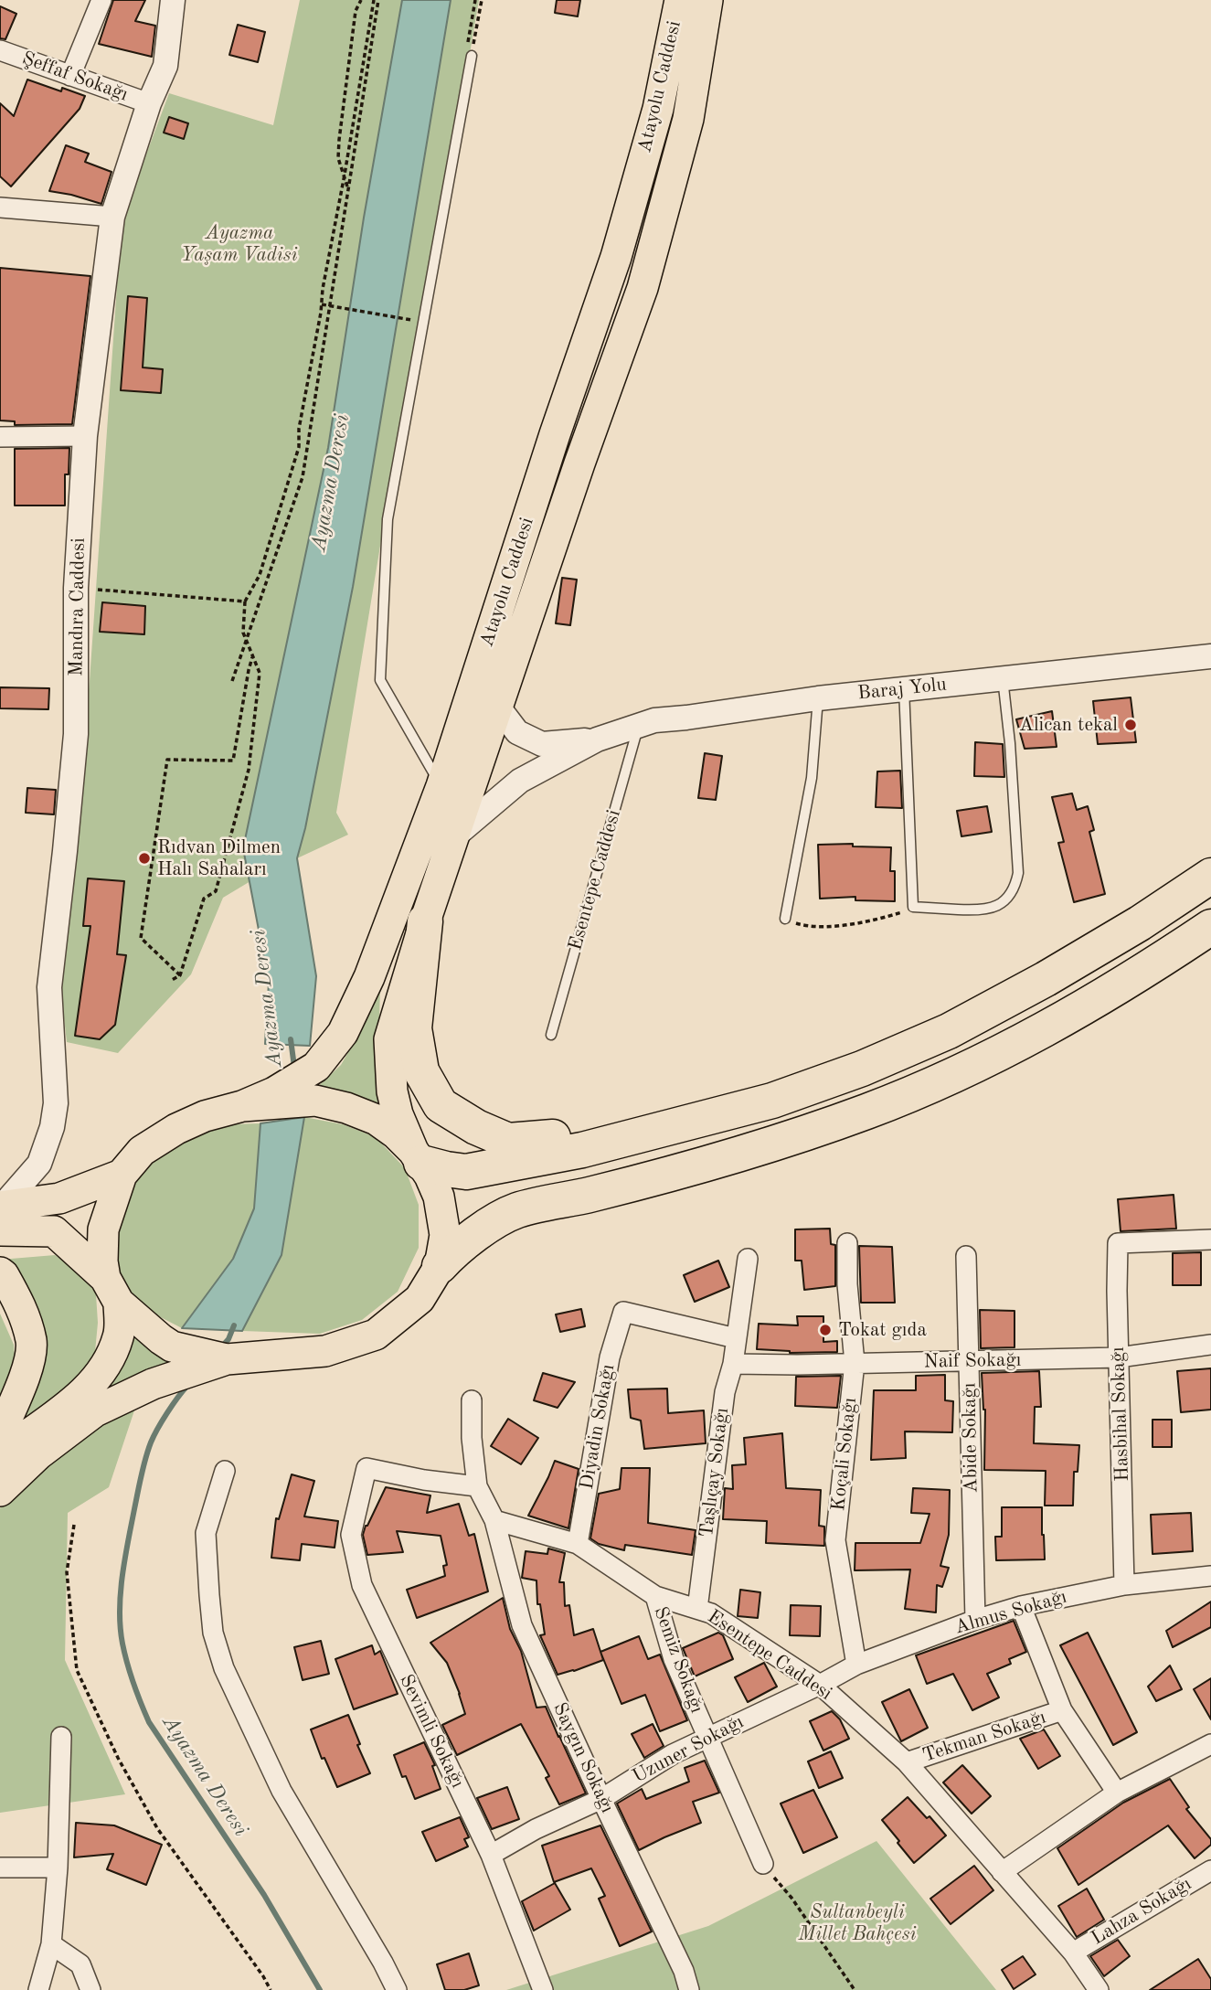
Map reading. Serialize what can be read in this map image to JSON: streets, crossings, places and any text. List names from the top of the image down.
{
  "streets": {
    "main road": ["Atayolu Caddesi"],
    "street": [
      "Şeffaf Sokağı",
      "Mandıra Caddesi",
      "Baraj Yolu",
      "Esentepe Caddesi",
      "Naif Sokağı",
      "Hasbihal Sokağı",
      "Diyadin Sokağı",
      "Abide Sokağı",
      "Koçali Sokağı",
      "Taşlıçay Sokağı",
      "Almus Sokağı",
      "Semiz Sokağı",
      "Sevimli Sokağı",
      "Tekman Sokağı",
      "Uzuner Sokağı",
      "Saygın Sokağı",
      "Lahza Sokağı"
    ]
  },
  "crossings": [
    ["Şeffaf Sokağı", "Mandıra Caddesi"],
    ["Atayolu Caddesi", "Baraj Yolu"],
    ["Baraj Yolu", "Esentepe Caddesi"],
    ["Esentepe Caddesi", "Diyadin Sokağı"],
    ["Esentepe Caddesi", "Taşlıçay Sokağı"],
    ["Esentepe Caddesi", "Almus Sokağı"],
    ["Esentepe Caddesi", "Semiz Sokağı"],
    ["Esentepe Caddesi", "Tekman Sokağı"],
    ["Esentepe Caddesi", "Uzuner Sokağı"],
    ["Esentepe Caddesi", "Saygın Sokağı"],
    ["Esentepe Caddesi", "Lahza Sokağı"],
    ["Naif Sokağı", "Hasbihal Sokağı"],
    ["Naif Sokağı", "Abide Sokağı"],
    ["Naif Sokağı", "Koçali Sokağı"],
    ["Naif Sokağı", "Taşlıçay Sokağı"],
    ["Hasbihal Sokağı", "Almus Sokağı"],
    ["Diyadin Sokağı", "Taşlıçay Sokağı"],
    ["Abide Sokağı", "Almus Sokağı"],
    ["Koçali Sokağı", "Almus Sokağı"],
    ["Almus Sokağı", "Uzuner Sokağı"],
    ["Semiz Sokağı", "Uzuner Sokağı"],
    ["Sevimli Sokağı", "Uzuner Sokağı"],
    ["Uzuner Sokağı", "Saygın Sokağı"]
  ],
  "water": ["Ayazma Deresi"],
  "parks": ["Ayazma Yaşam Vadisi", "Sultanbeyli Millet Bahçesi"],
  "places": ["Alican tekal", "Rıdvan Dilmen Halı Sahaları", "Tokat gıda"]
}
